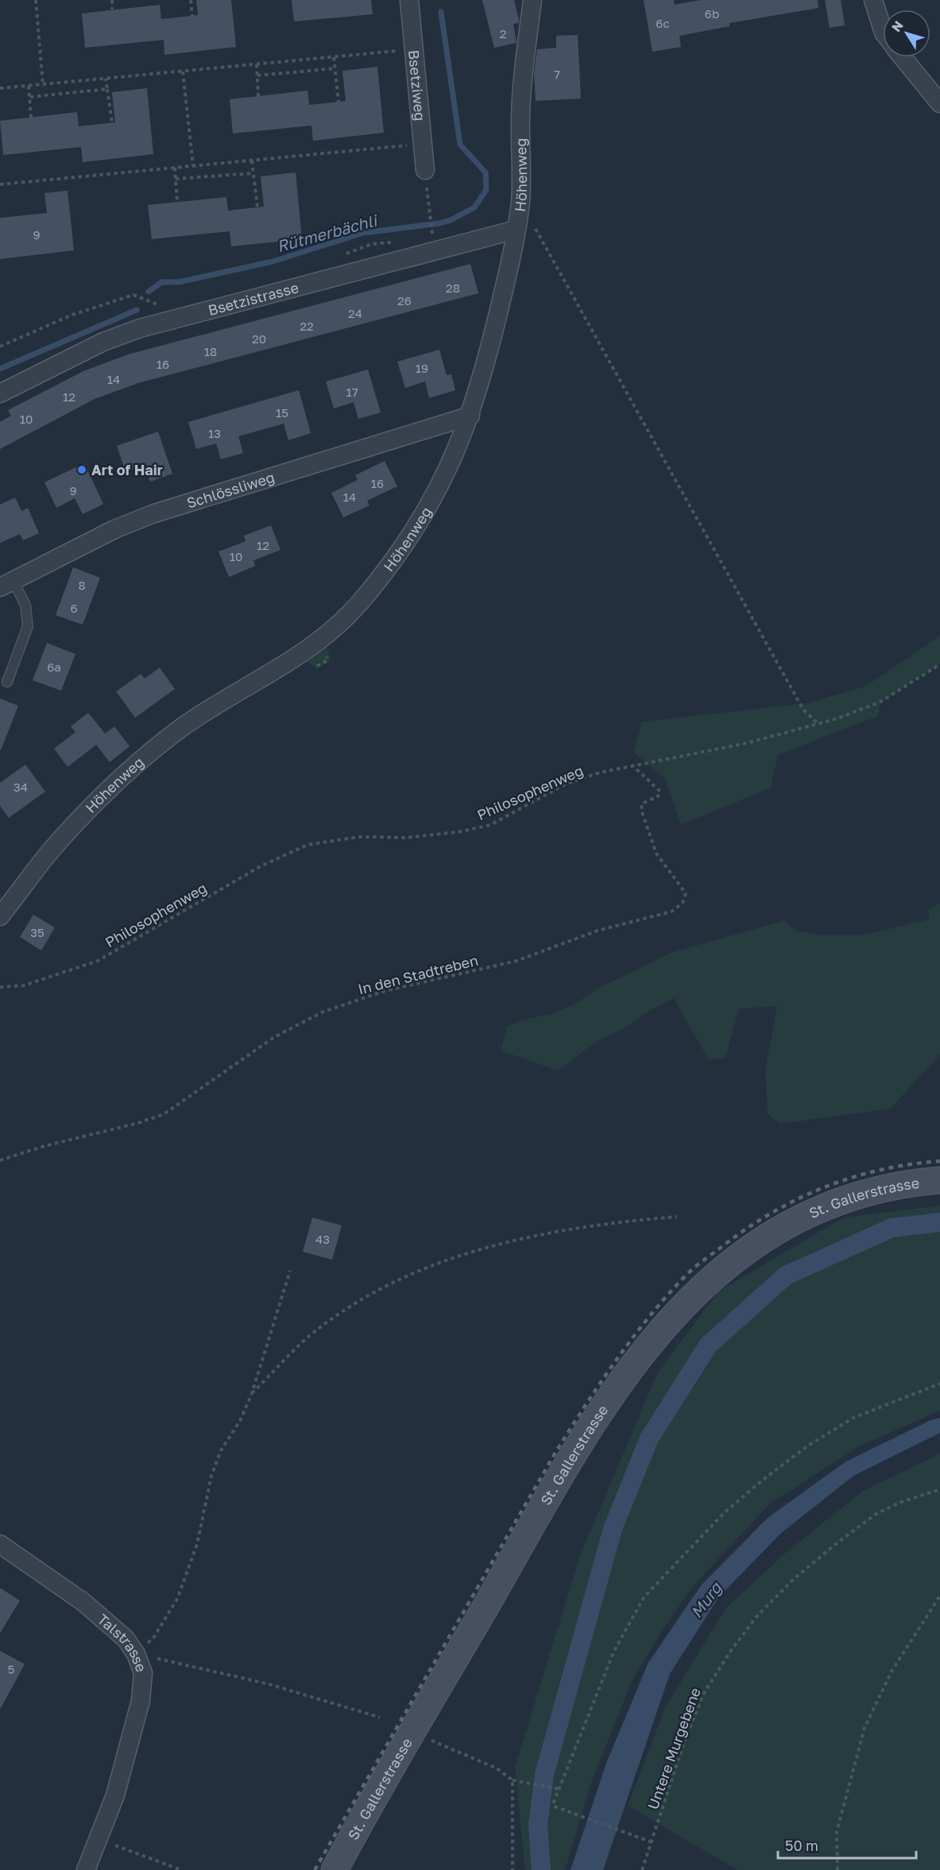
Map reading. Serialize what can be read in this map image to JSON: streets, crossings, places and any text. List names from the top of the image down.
{
  "streets": {
    "main road": ["St. Gallerstrasse"],
    "street": [
      "Bsetziweg",
      "Höhenweg",
      "Bsetzistrasse",
      "Schlössliweg",
      "Talstrasse"
    ],
    "path": ["Philosophenweg", "In den Stadtreben", "Untere Murgebene"]
  },
  "crossings": [
    ["Höhenweg", "Bsetzistrasse"],
    ["Höhenweg", "Schlössliweg"],
    ["Philosophenweg", "In den Stadtreben"]
  ],
  "water": ["Rütmerbächli", "Murg"],
  "places": ["Art of Hair"],
  "house_numbers": [
    "6b",
    "6c",
    "2",
    "7",
    "9",
    "28",
    "26",
    "24",
    "22",
    "20",
    "18",
    "16",
    "19",
    "14",
    "17",
    "12",
    "15",
    "10",
    "13",
    "16",
    "9",
    "14",
    "12",
    "10",
    "8",
    "6",
    "6a",
    "34",
    "35",
    "43",
    "5"
  ],
  "scale_bar": "50 m",
  "north": "top left"
}
